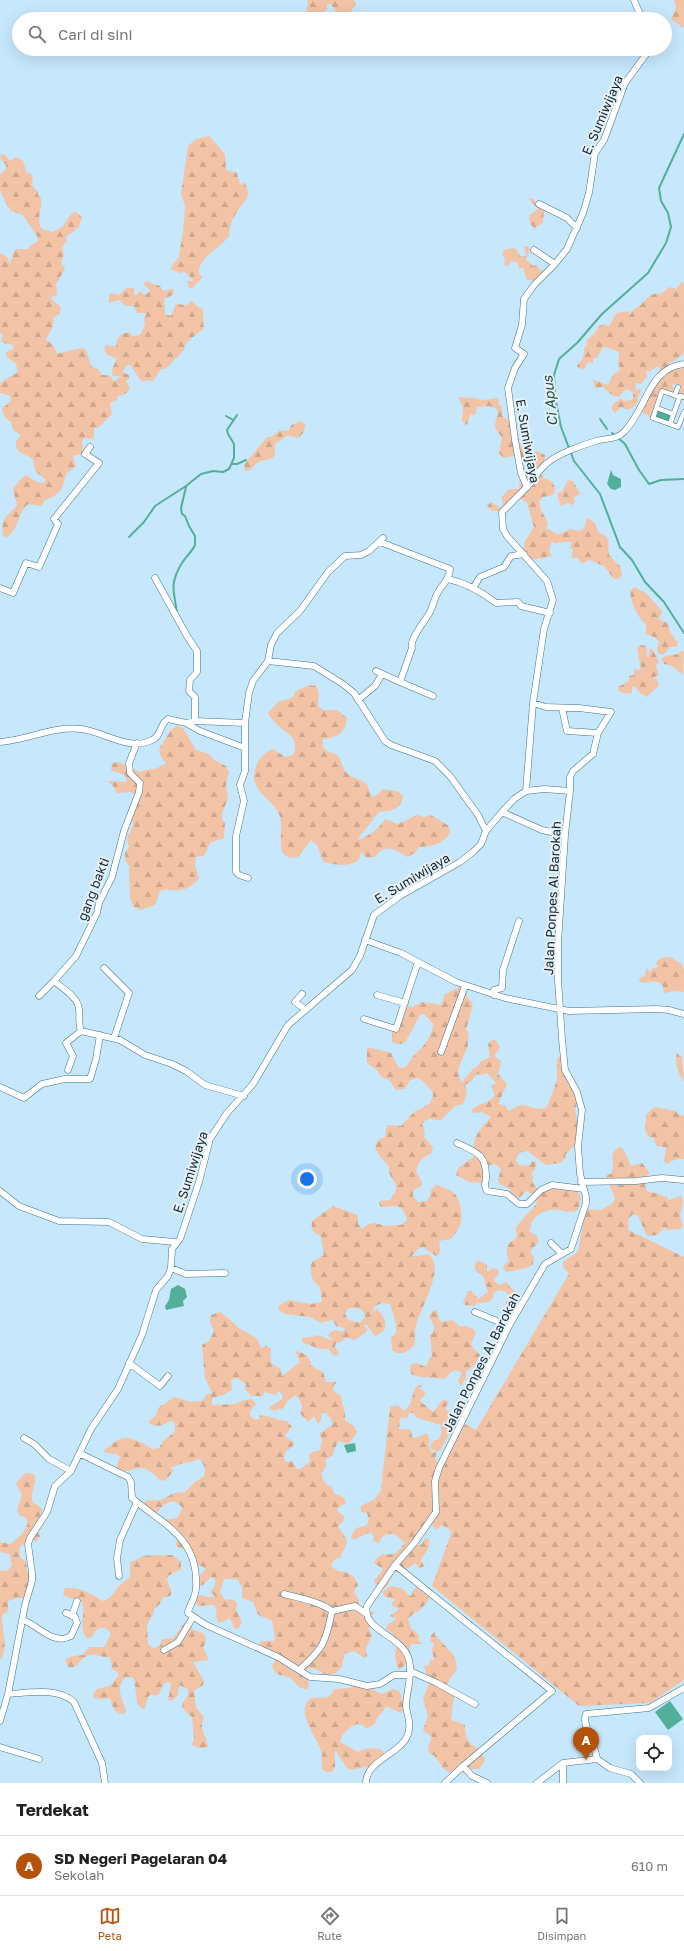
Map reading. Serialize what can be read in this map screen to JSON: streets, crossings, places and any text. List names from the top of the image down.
{
  "streets": {
    "street": ["E. Sumiwijaya", "gang bakti", "Jalan Ponpes Al Barokah"]
  },
  "water": ["Ci Apus"],
  "page": {
    "search": "Cari di sini",
    "pins": "A",
    "heading": "Terdekat",
    "list": [
      {
        "mark": "A",
        "name": "SD Negeri Pagelaran 04",
        "note": "Sekolah",
        "value": "610 m"
      }
    ],
    "nav": ["Peta", "Rute", "Disimpan"]
  }
}
